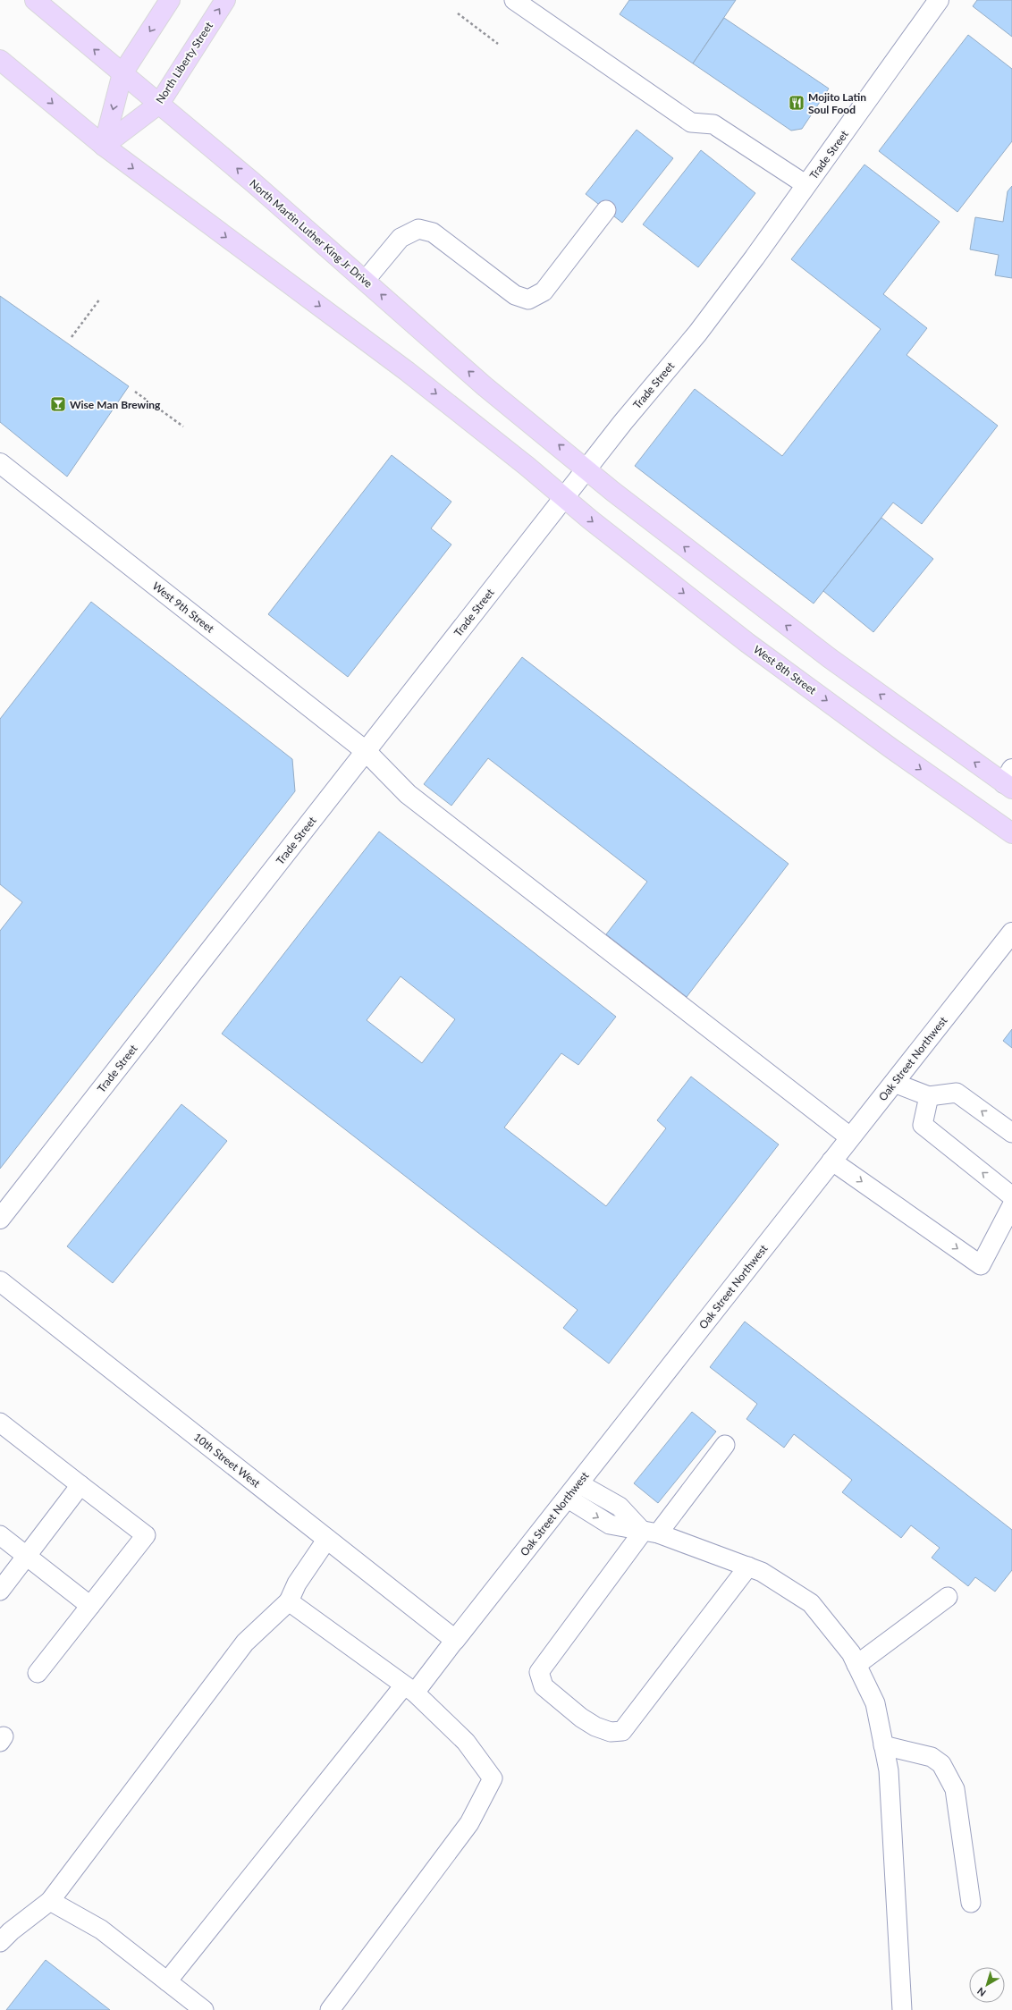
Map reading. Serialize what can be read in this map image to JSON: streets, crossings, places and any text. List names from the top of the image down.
{
  "streets": {
    "main road": ["North Liberty Street", "North Martin Luther King Jr Drive", "West 8th Street"],
    "street": [
      "Trade Street",
      "West 9th Street",
      "Oak Street Northwest",
      "10th Street West"
    ]
  },
  "crossings": [
    ["North Liberty Street", "North Martin Luther King Jr Drive"],
    ["Trade Street", "North Martin Luther King Jr Drive"],
    ["Trade Street", "West 9th Street"],
    ["Trade Street", "West 8th Street"],
    ["West 9th Street", "Oak Street Northwest"],
    ["Oak Street Northwest", "10th Street West"]
  ],
  "places": {
    "restaurant": ["Mojito Latin Soul Food"],
    "bar": ["Wise Man Brewing"]
  },
  "north": "bottom left"
}
